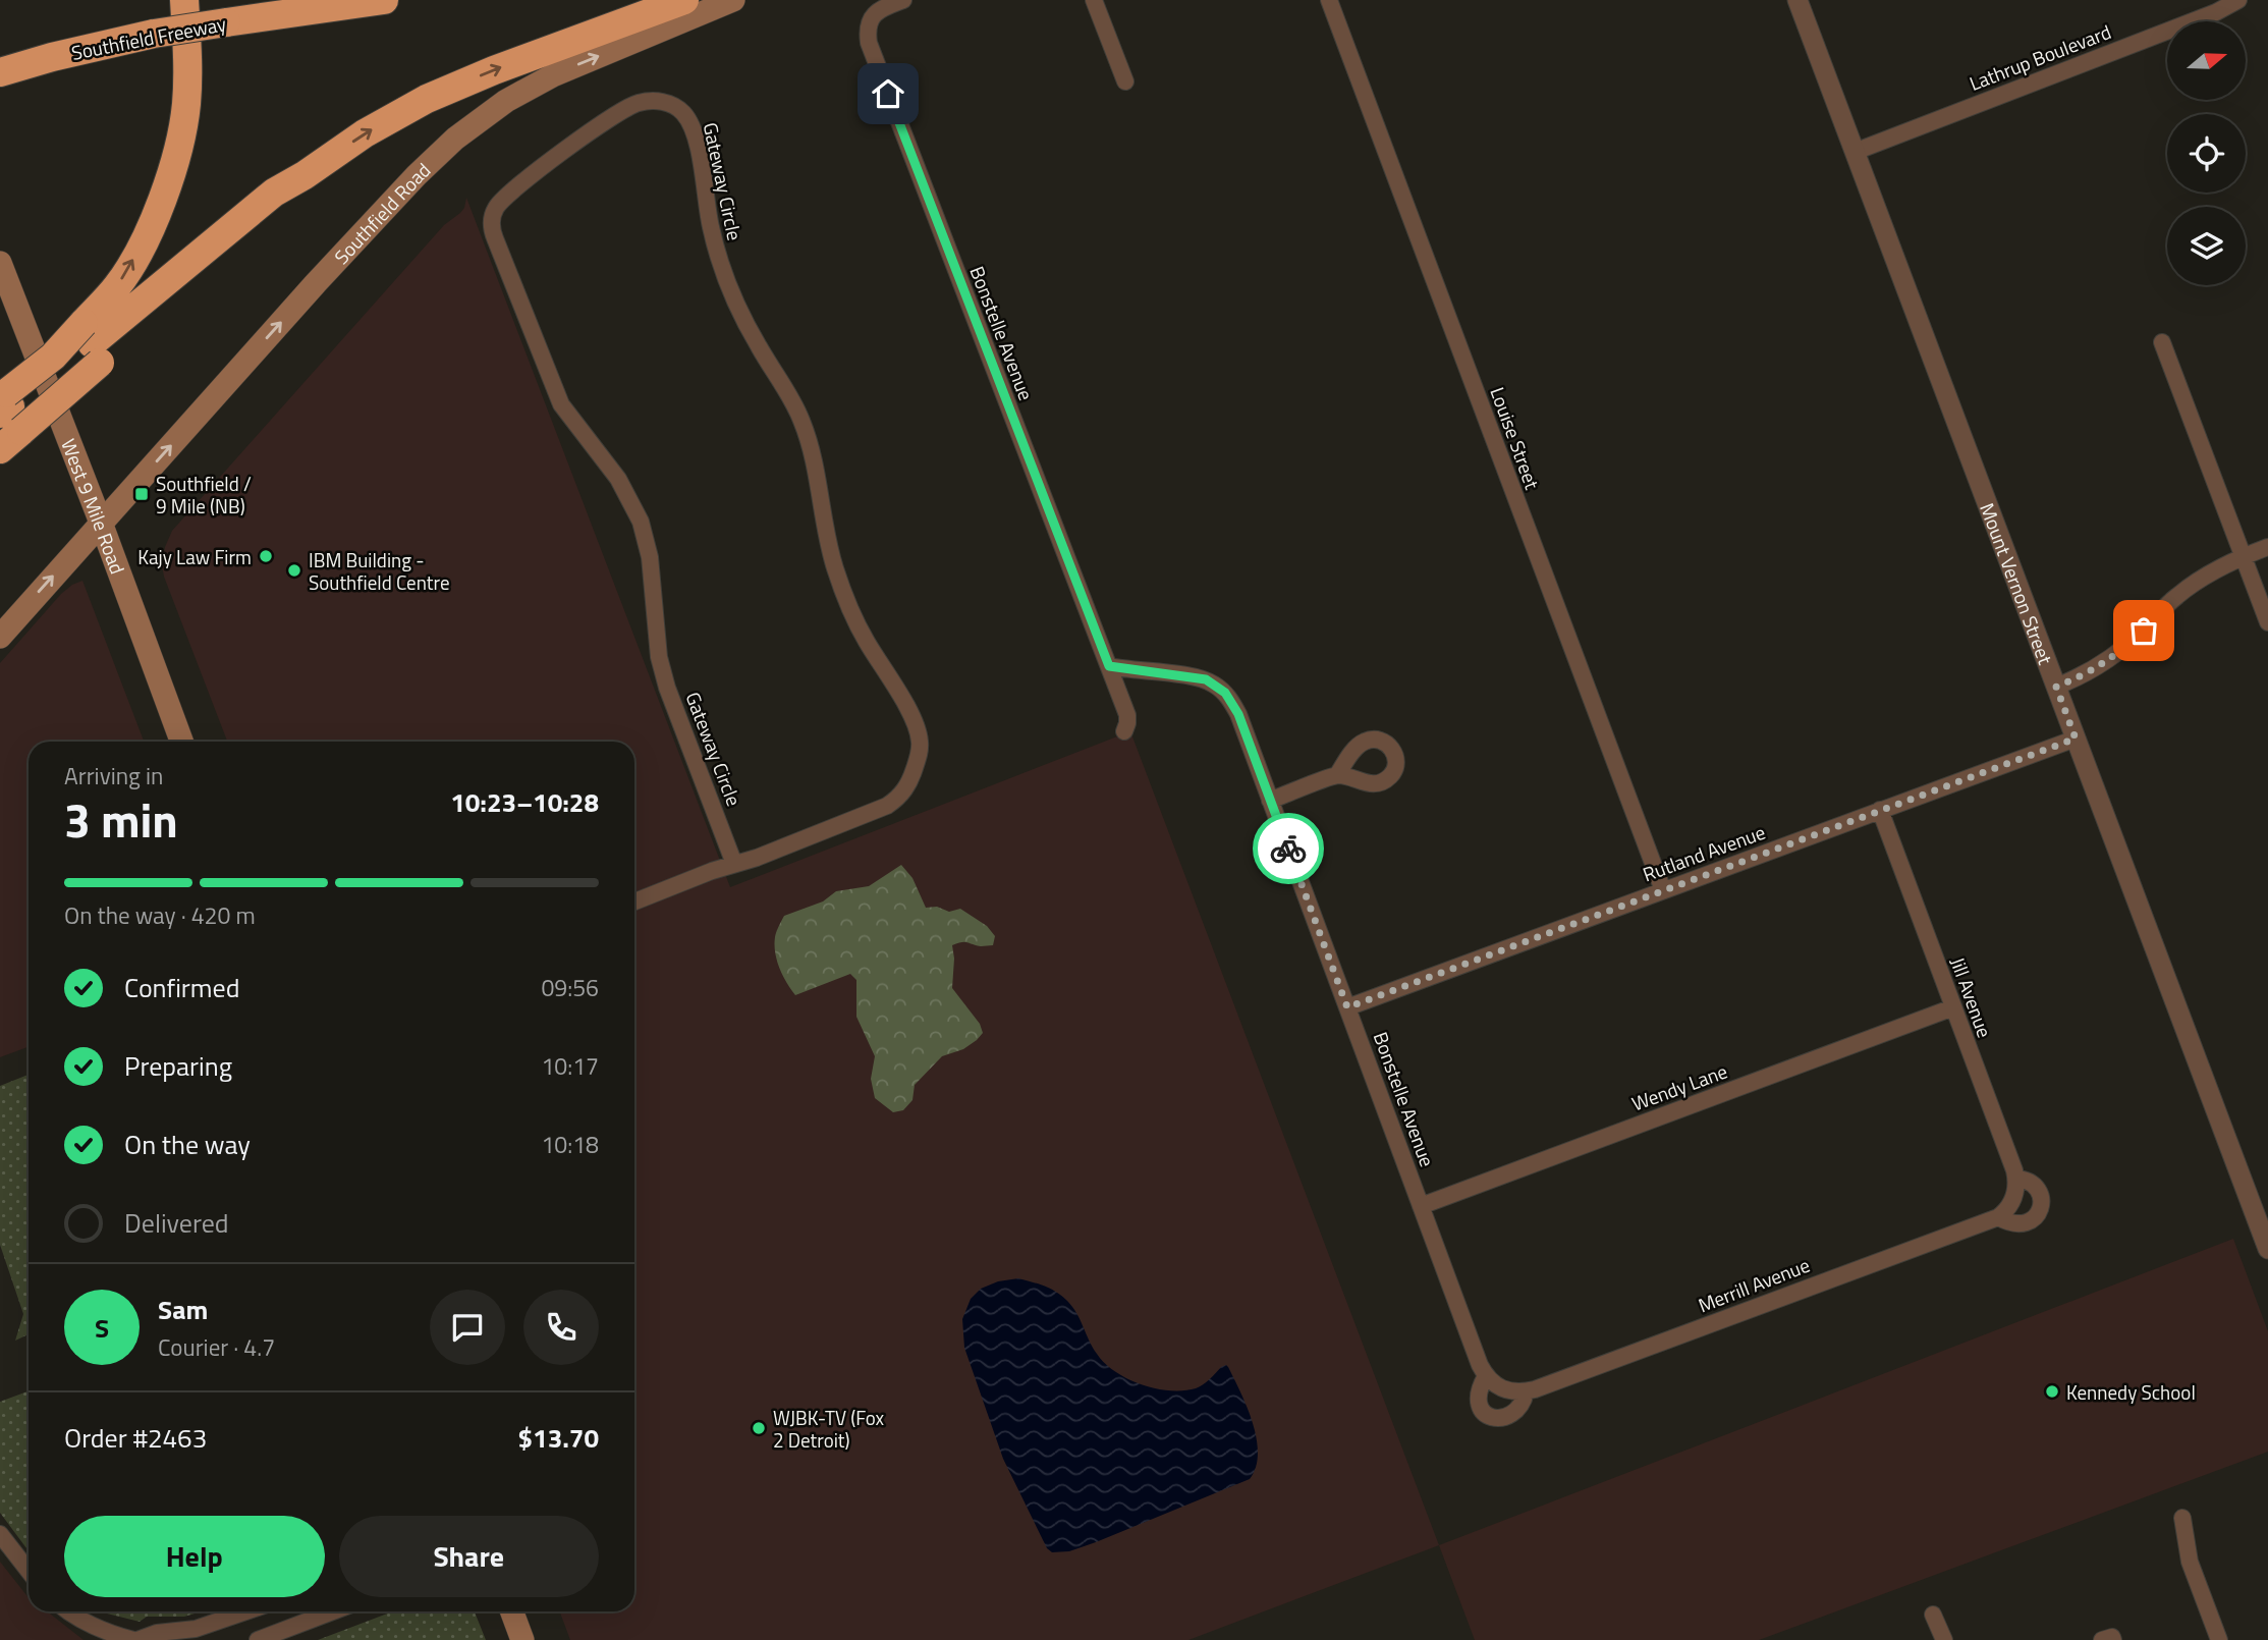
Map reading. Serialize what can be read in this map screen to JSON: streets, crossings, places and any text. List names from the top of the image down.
{
  "streets": {
    "highway": ["Southfield Freeway"],
    "main road": ["Southfield Road", "West 9 Mile Road"],
    "street": [
      "Lathrup Boulevard",
      "Gateway Circle",
      "Bonstelle Avenue",
      "Louise Street",
      "Mount Vernon Street",
      "Rutland Avenue",
      "Jill Avenue",
      "Wendy Lane",
      "Merrill Avenue"
    ]
  },
  "crossings": [
    ["Lathrup Boulevard", "Mount Vernon Street"],
    ["Southfield Road", "West 9 Mile Road"],
    ["Bonstelle Avenue", "Rutland Avenue"],
    ["Bonstelle Avenue", "Wendy Lane"],
    ["Bonstelle Avenue", "Merrill Avenue"],
    ["Louise Street", "Rutland Avenue"],
    ["Mount Vernon Street", "Rutland Avenue"],
    ["Rutland Avenue", "Jill Avenue"],
    ["Jill Avenue", "Wendy Lane"],
    ["Jill Avenue", "Merrill Avenue"]
  ],
  "one_way": ["Southfield Road"],
  "places": {
    "transit": ["Southfield / 9 Mile (NB)"],
    "other": [
      "Kajy Law Firm",
      "IBM Building - Southfield Centre",
      "Kennedy School",
      "WJBK-TV (Fox 2 Detroit)"
    ]
  },
  "north": "right",
  "page": {
    "heading": ["3 min", "Arriving in", "10:23–10:28"],
    "panel": [
      "Sam",
      "Courier · 4.7",
      "Order #2463",
      "$13.70"
    ],
    "bar": "On the way · 420 m",
    "list": [
      ["Confirmed", "09:56"],
      ["Preparing", "10:17"],
      ["On the way", "10:18"],
      "Delivered"
    ],
    "round": "S",
    "buttons": ["Help", "Share"]
  }
}
